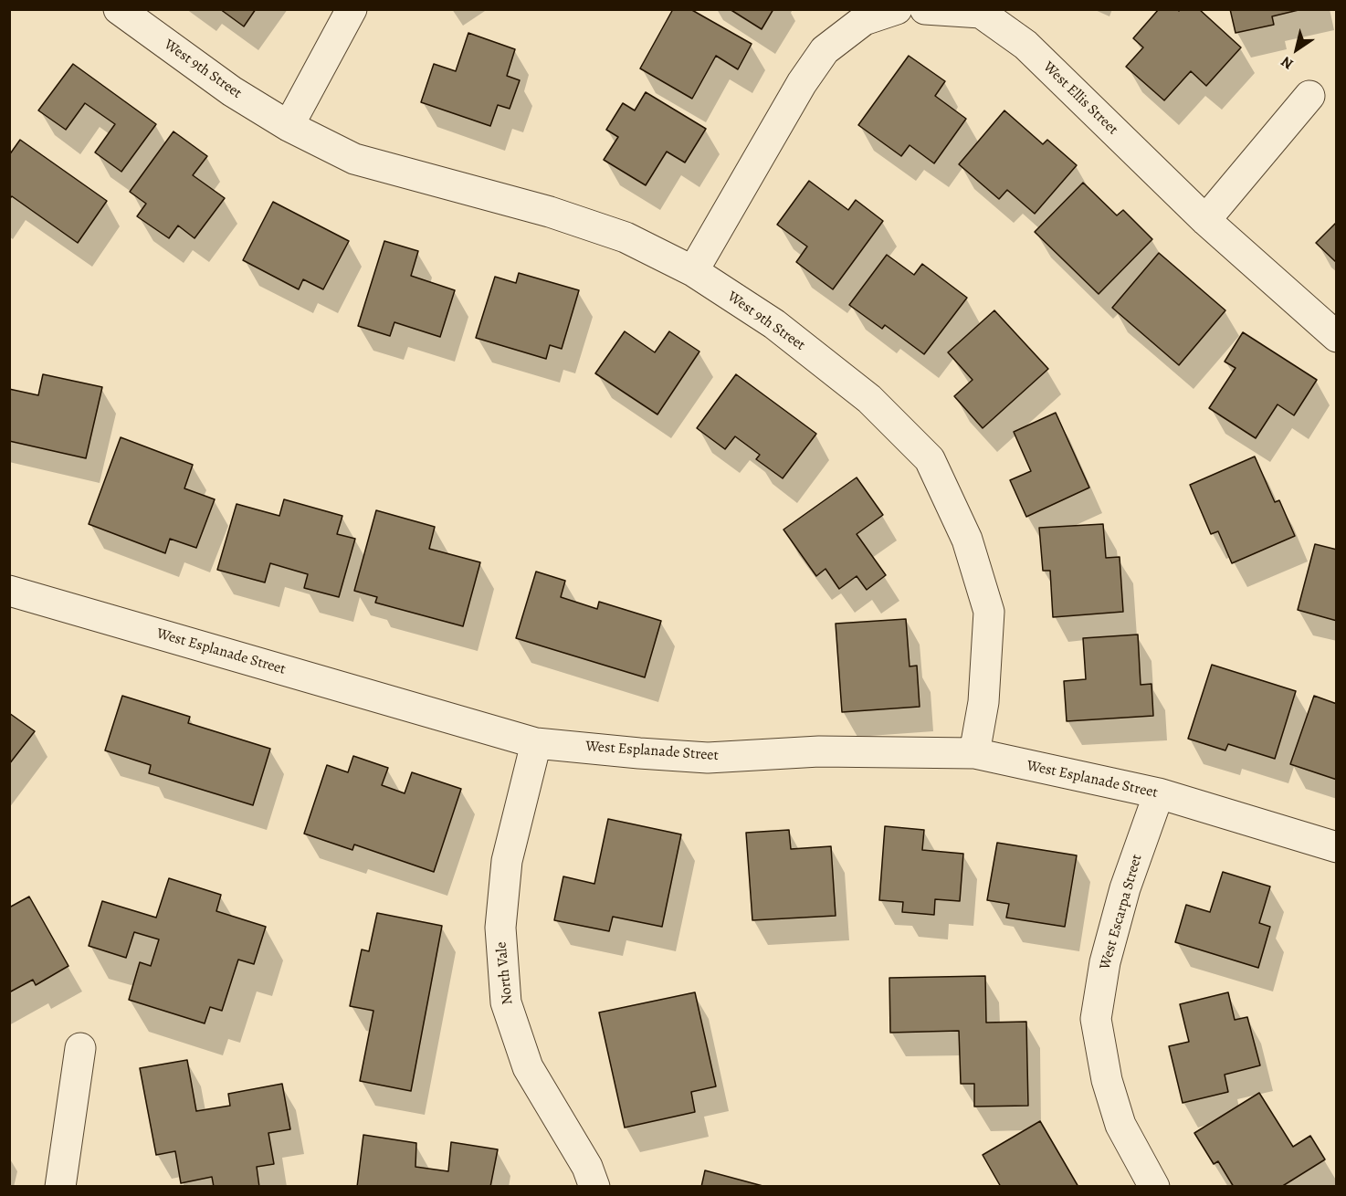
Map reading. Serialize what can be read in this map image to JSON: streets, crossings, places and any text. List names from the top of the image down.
{
  "streets": {
    "street": [
      "West 9th Street",
      "West Ellis Street",
      "West Esplanade Street",
      "West Escarpa Street",
      "North Vale"
    ]
  },
  "crossings": [
    ["West 9th Street", "West Esplanade Street"],
    ["West Esplanade Street", "West Escarpa Street"],
    ["West Esplanade Street", "North Vale"]
  ],
  "north": "bottom left"
}
